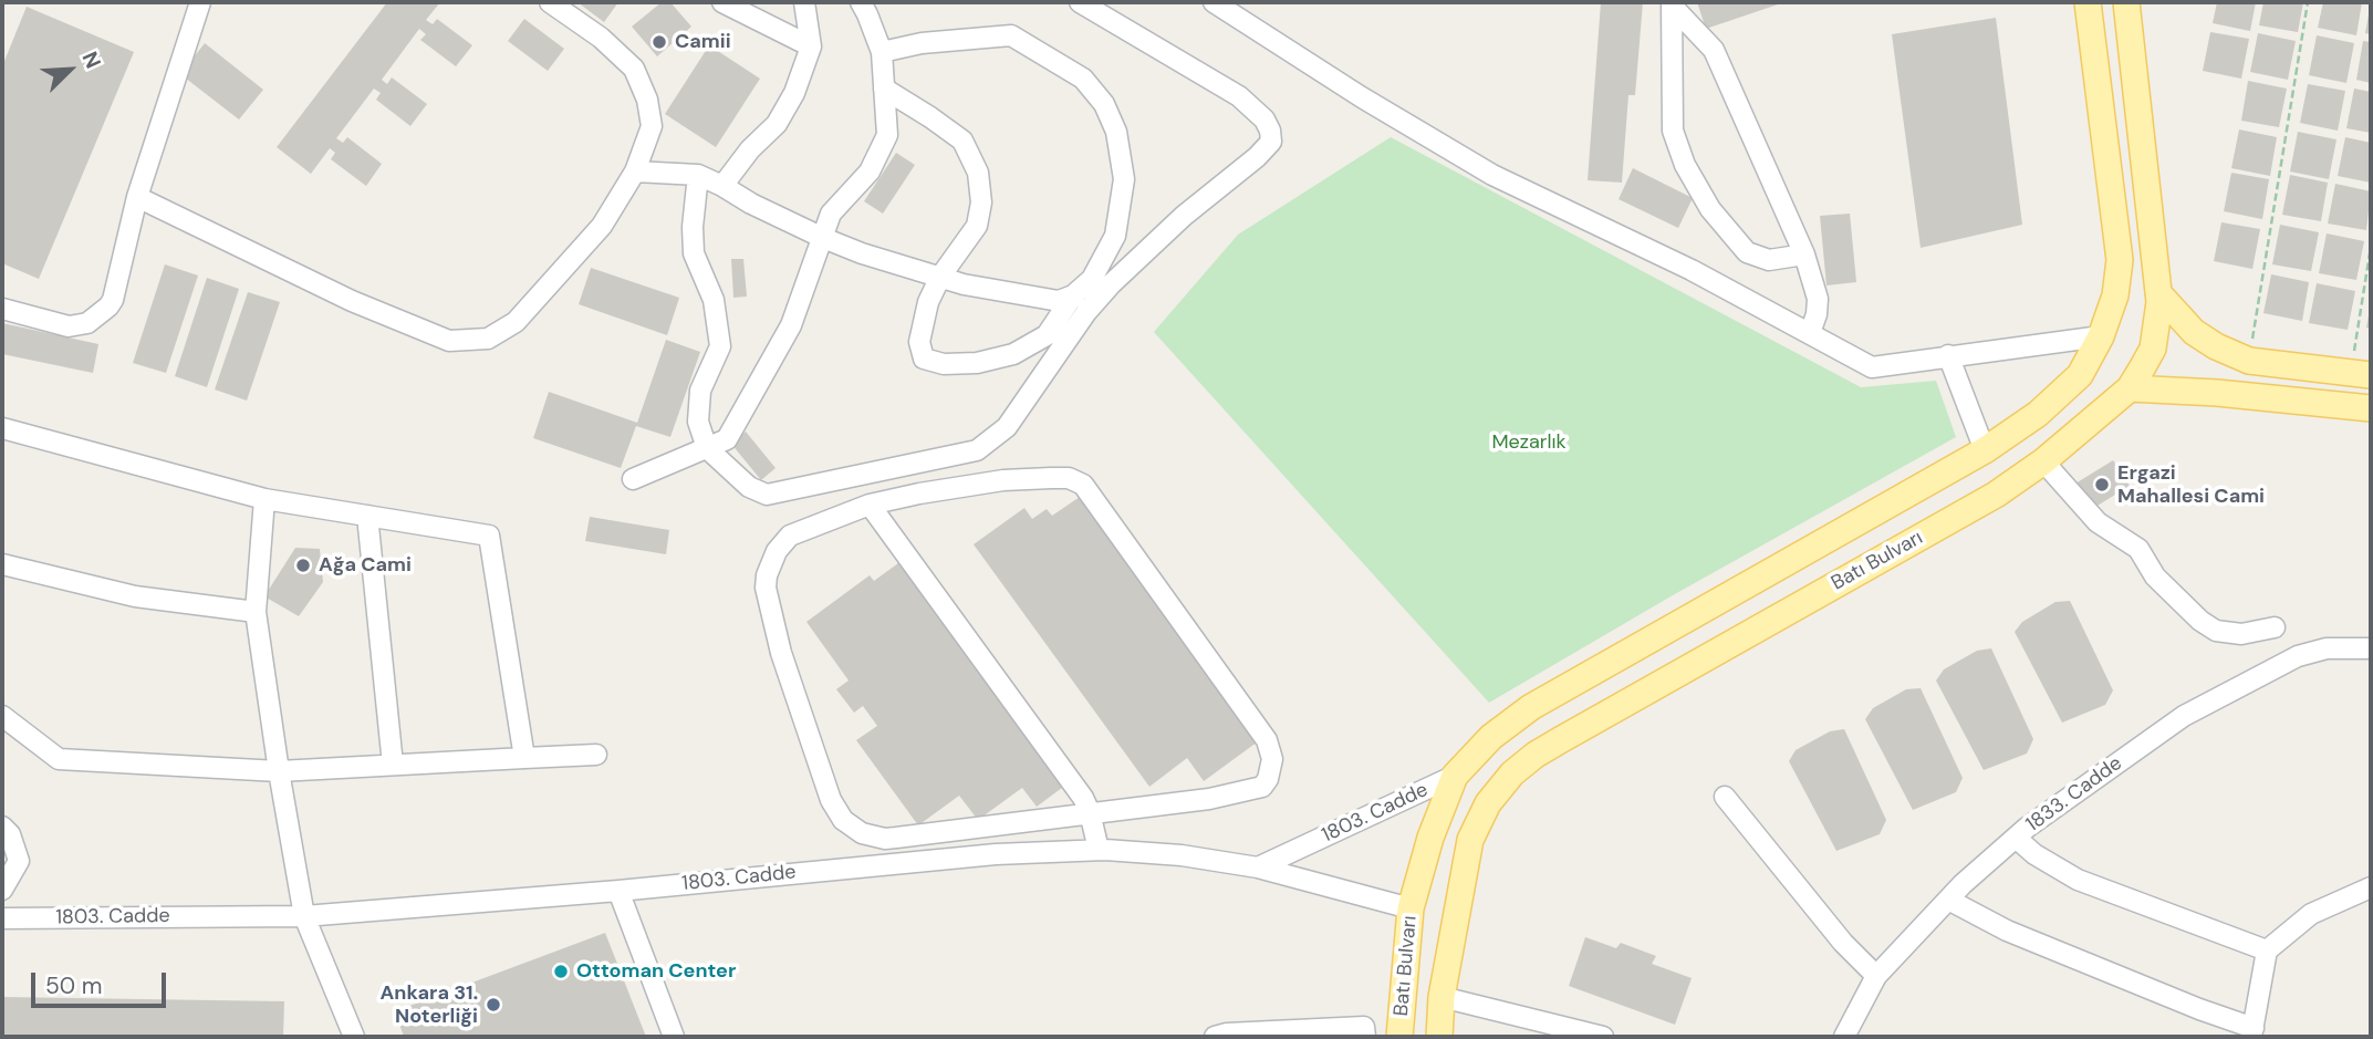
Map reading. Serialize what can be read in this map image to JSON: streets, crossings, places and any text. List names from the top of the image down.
{
  "streets": {
    "main road": ["Batı Bulvarı"],
    "street": ["1833. Cadde", "1803. Cadde"]
  },
  "crossings": [
    ["Batı Bulvarı", "1803. Cadde"]
  ],
  "parks": ["Mezarlık"],
  "places": [
    "Camii",
    "Ergazi Mahallesi Cami",
    "Ağa Cami",
    "Ottoman Center",
    "Ankara 31. Noterliği"
  ],
  "scale_bar": "50 m",
  "north": "top right"
}
